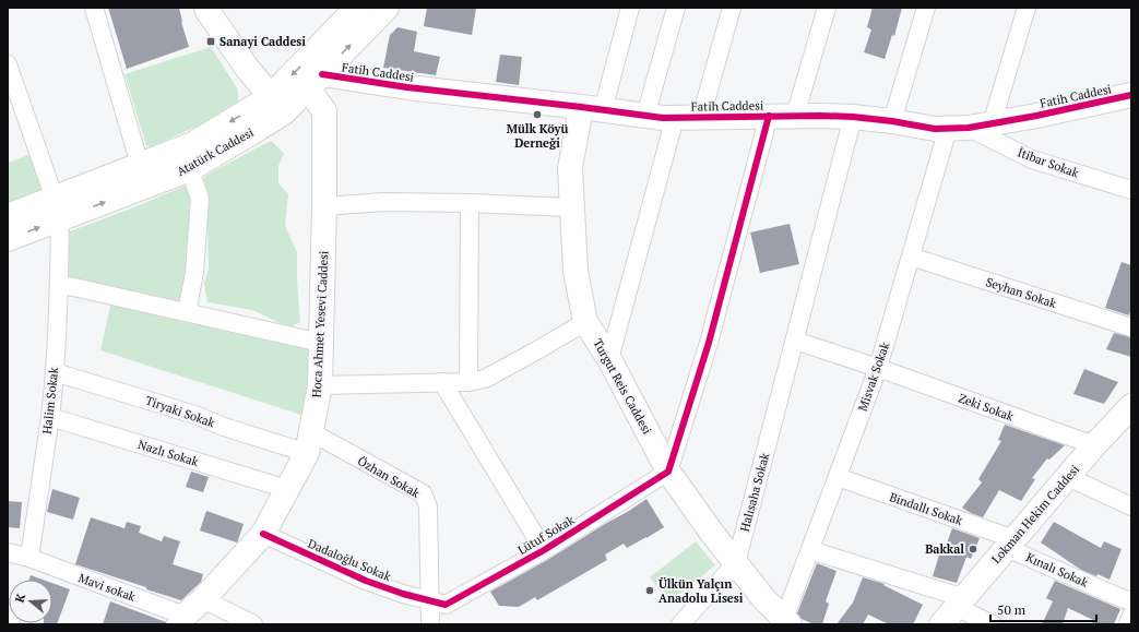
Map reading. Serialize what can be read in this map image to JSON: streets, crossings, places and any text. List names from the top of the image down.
{
  "streets": {
    "street": [
      "Fatih Caddesi",
      "Atatürk Caddesi",
      "İtibar Sokak",
      "Seyhan Sokak",
      "Hoca Ahmet Yesevi Caddesi",
      "Misvak Sokak",
      "Turgut Reis Caddesi",
      "Halim Sokak",
      "Zeki Sokak",
      "Tiryaki Sokak",
      "Nazlı Sokak",
      "Özhan Sokak",
      "Halısaha Sokak",
      "Bindallı Sokak",
      "Lokman Hekim Caddesi",
      "Lütuf Sokak",
      "Dadaloğlu Sokak",
      "Kınalı Sokak",
      "Mavi sokak"
    ]
  },
  "crossings": [
    ["Fatih Caddesi", "Atatürk Caddesi"],
    ["Fatih Caddesi", "İtibar Sokak"],
    ["Fatih Caddesi", "Hoca Ahmet Yesevi Caddesi"],
    ["Fatih Caddesi", "Misvak Sokak"],
    ["Fatih Caddesi", "Turgut Reis Caddesi"],
    ["Fatih Caddesi", "Halısaha Sokak"],
    ["Atatürk Caddesi", "Hoca Ahmet Yesevi Caddesi"],
    ["Atatürk Caddesi", "Halim Sokak"],
    ["İtibar Sokak", "Misvak Sokak"],
    ["Seyhan Sokak", "Misvak Sokak"],
    ["Hoca Ahmet Yesevi Caddesi", "Tiryaki Sokak"],
    ["Hoca Ahmet Yesevi Caddesi", "Nazlı Sokak"],
    ["Hoca Ahmet Yesevi Caddesi", "Özhan Sokak"],
    ["Hoca Ahmet Yesevi Caddesi", "Dadaloğlu Sokak"],
    ["Hoca Ahmet Yesevi Caddesi", "Mavi sokak"],
    ["Misvak Sokak", "Turgut Reis Caddesi"],
    ["Misvak Sokak", "Zeki Sokak"],
    ["Misvak Sokak", "Bindallı Sokak"],
    ["Turgut Reis Caddesi", "Halısaha Sokak"],
    ["Turgut Reis Caddesi", "Lütuf Sokak"],
    ["Halim Sokak", "Tiryaki Sokak"],
    ["Halim Sokak", "Nazlı Sokak"],
    ["Halim Sokak", "Mavi sokak"],
    ["Zeki Sokak", "Halısaha Sokak"],
    ["Zeki Sokak", "Lokman Hekim Caddesi"],
    ["Tiryaki Sokak", "Özhan Sokak"],
    ["Özhan Sokak", "Lütuf Sokak"],
    ["Özhan Sokak", "Dadaloğlu Sokak"],
    ["Bindallı Sokak", "Lokman Hekim Caddesi"],
    ["Bindallı Sokak", "Kınalı Sokak"],
    ["Lokman Hekim Caddesi", "Kınalı Sokak"],
    ["Lütuf Sokak", "Dadaloğlu Sokak"]
  ],
  "places": {
    "transit": ["Sanayi Caddesi"],
    "other": ["Mülk Köyü Derneği", "Bakkal", "Ülkün Yalçın Anadolu Lisesi"]
  },
  "scale_bar": "50 m",
  "north": "left"
}
